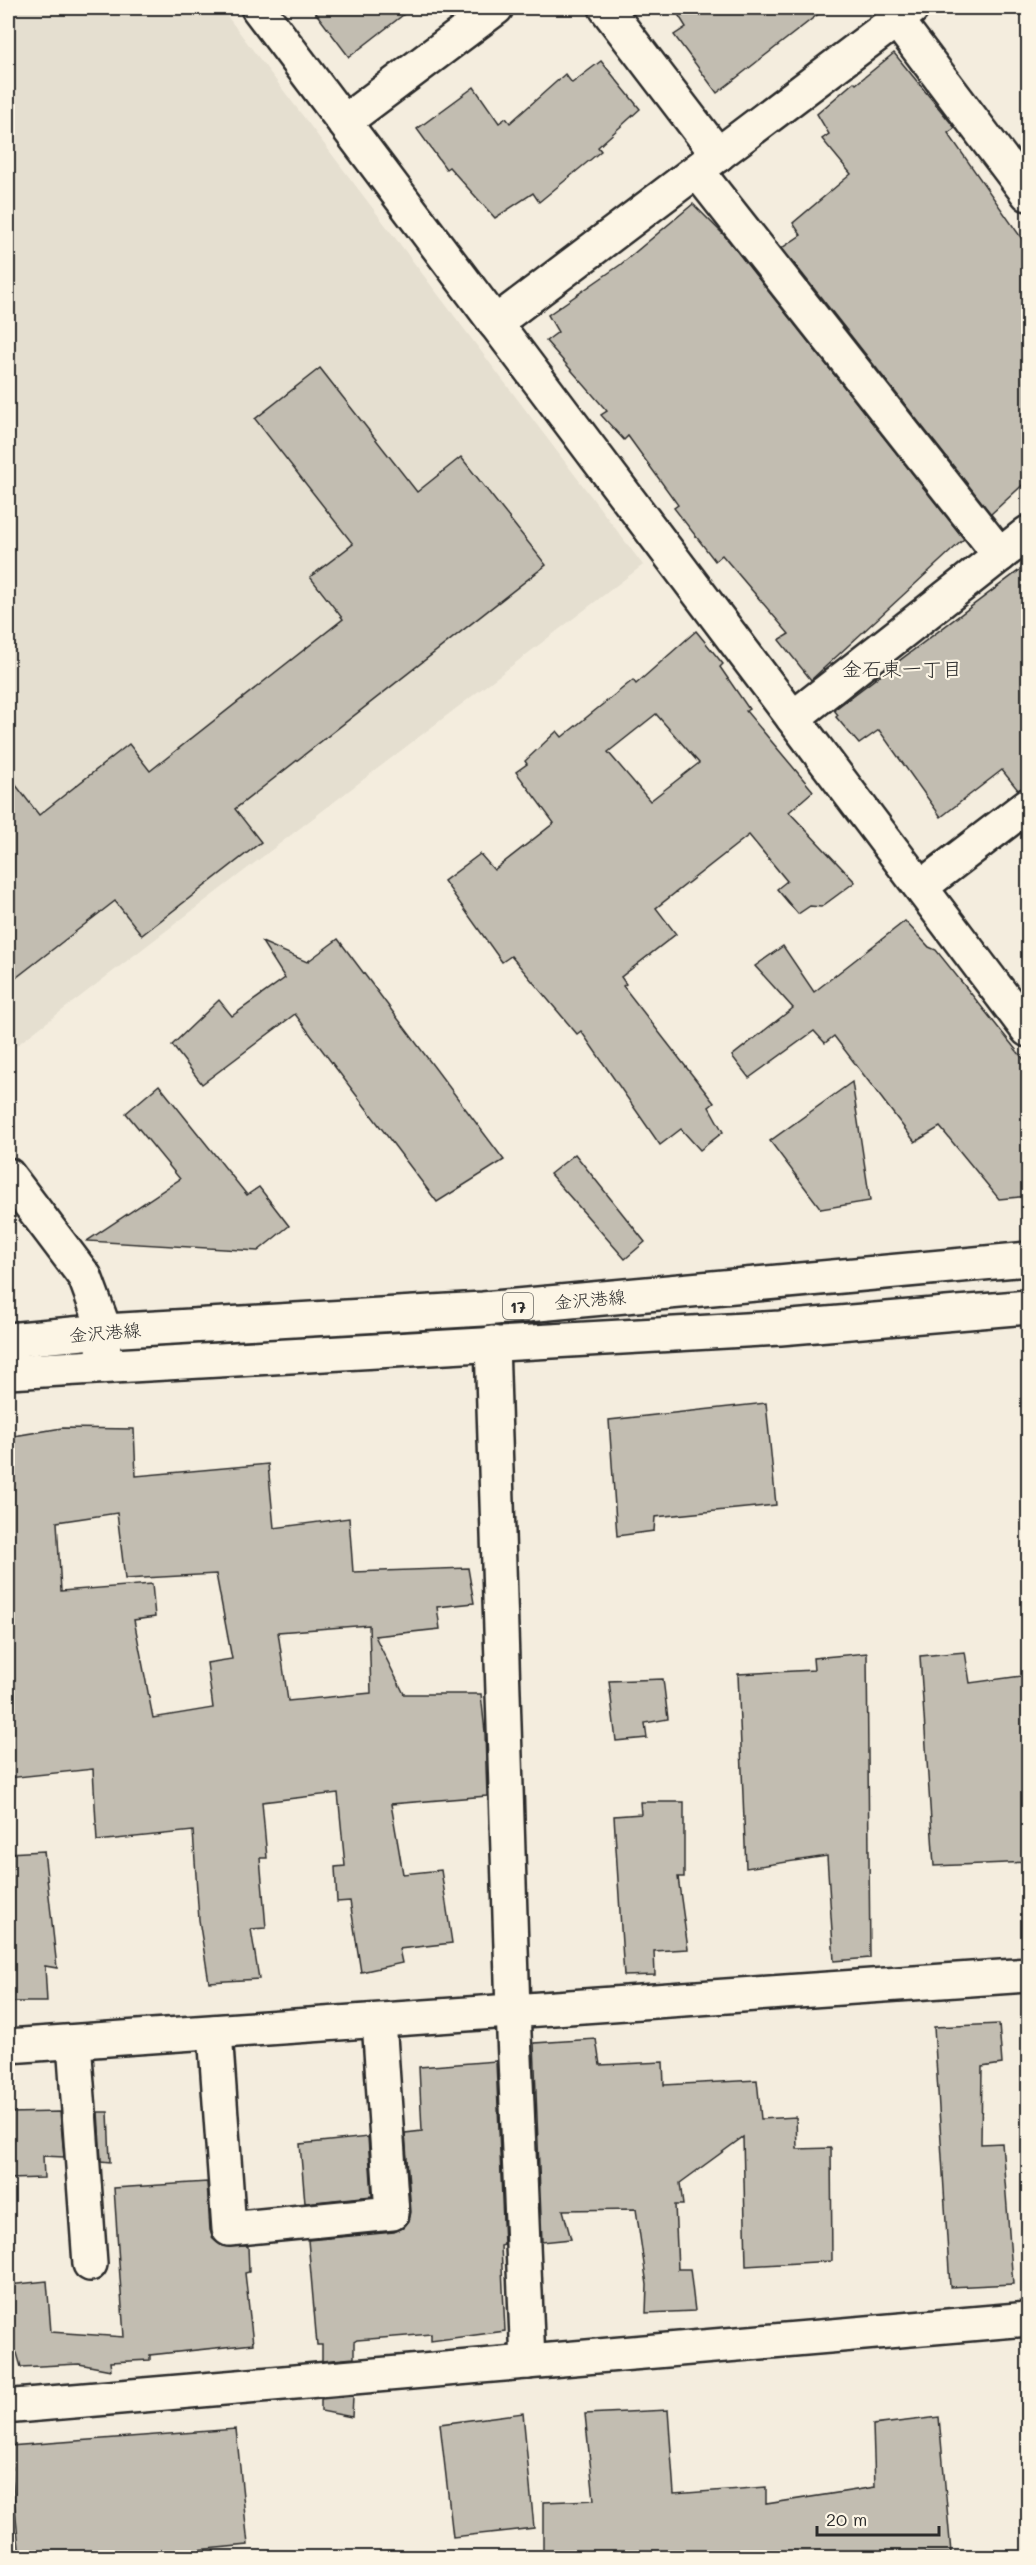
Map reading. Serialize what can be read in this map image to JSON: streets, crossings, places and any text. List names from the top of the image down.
{
  "streets": {
    "street": ["金沢港線", "17"]
  },
  "districts": ["金石東一丁目"],
  "scale_bar": "20 m"
}
